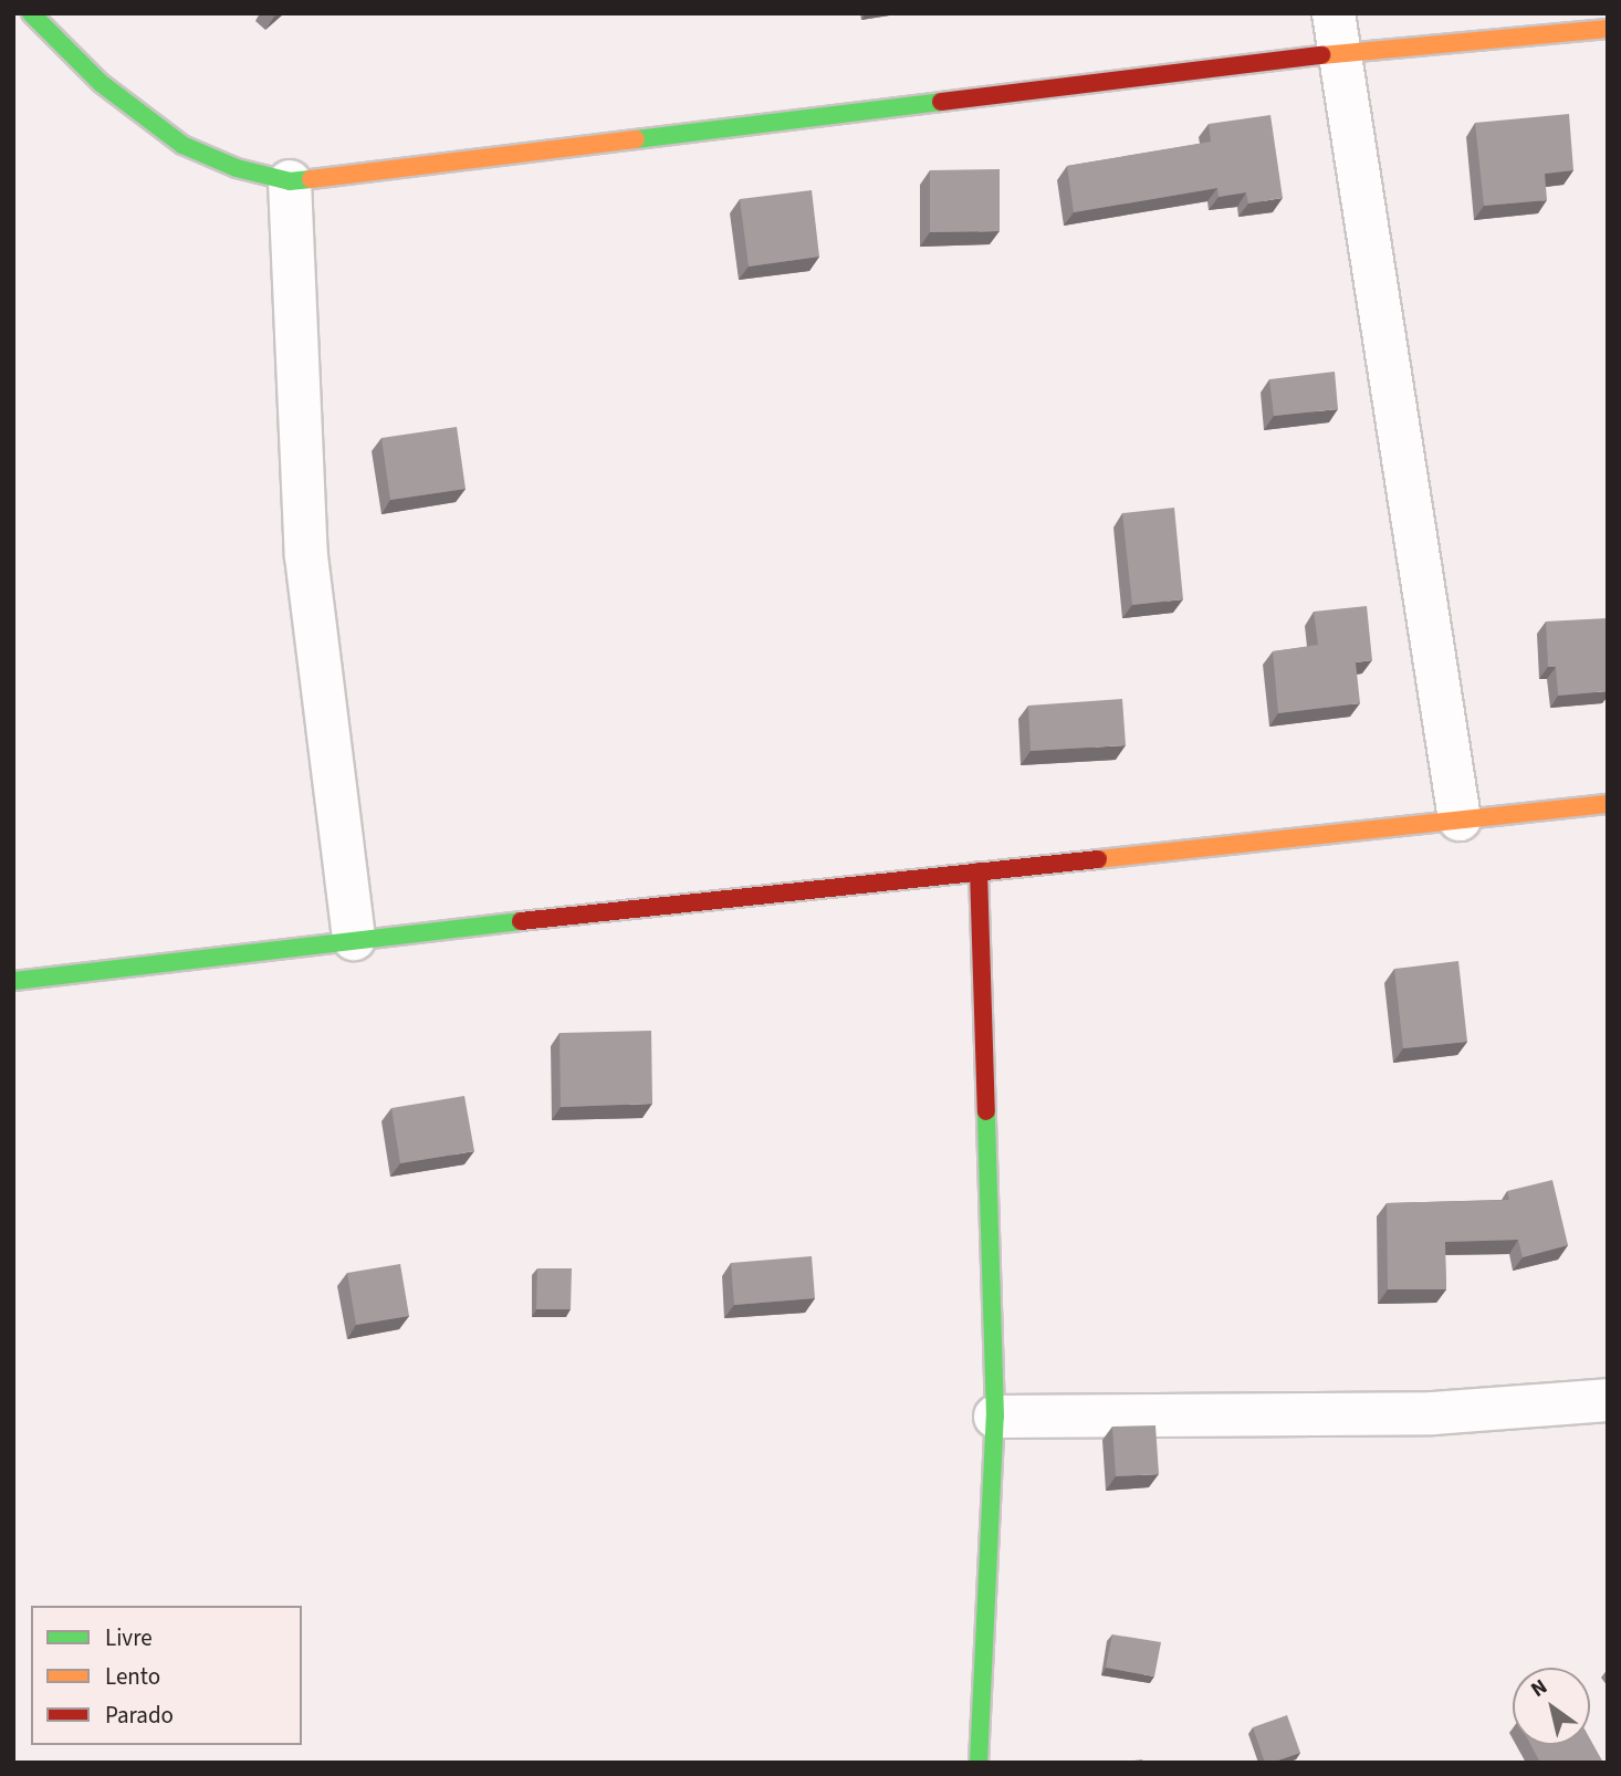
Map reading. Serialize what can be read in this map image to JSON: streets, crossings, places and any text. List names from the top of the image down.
{
  "legend": ["Livre", "Lento", "Parado"],
  "north": "top left"
}
